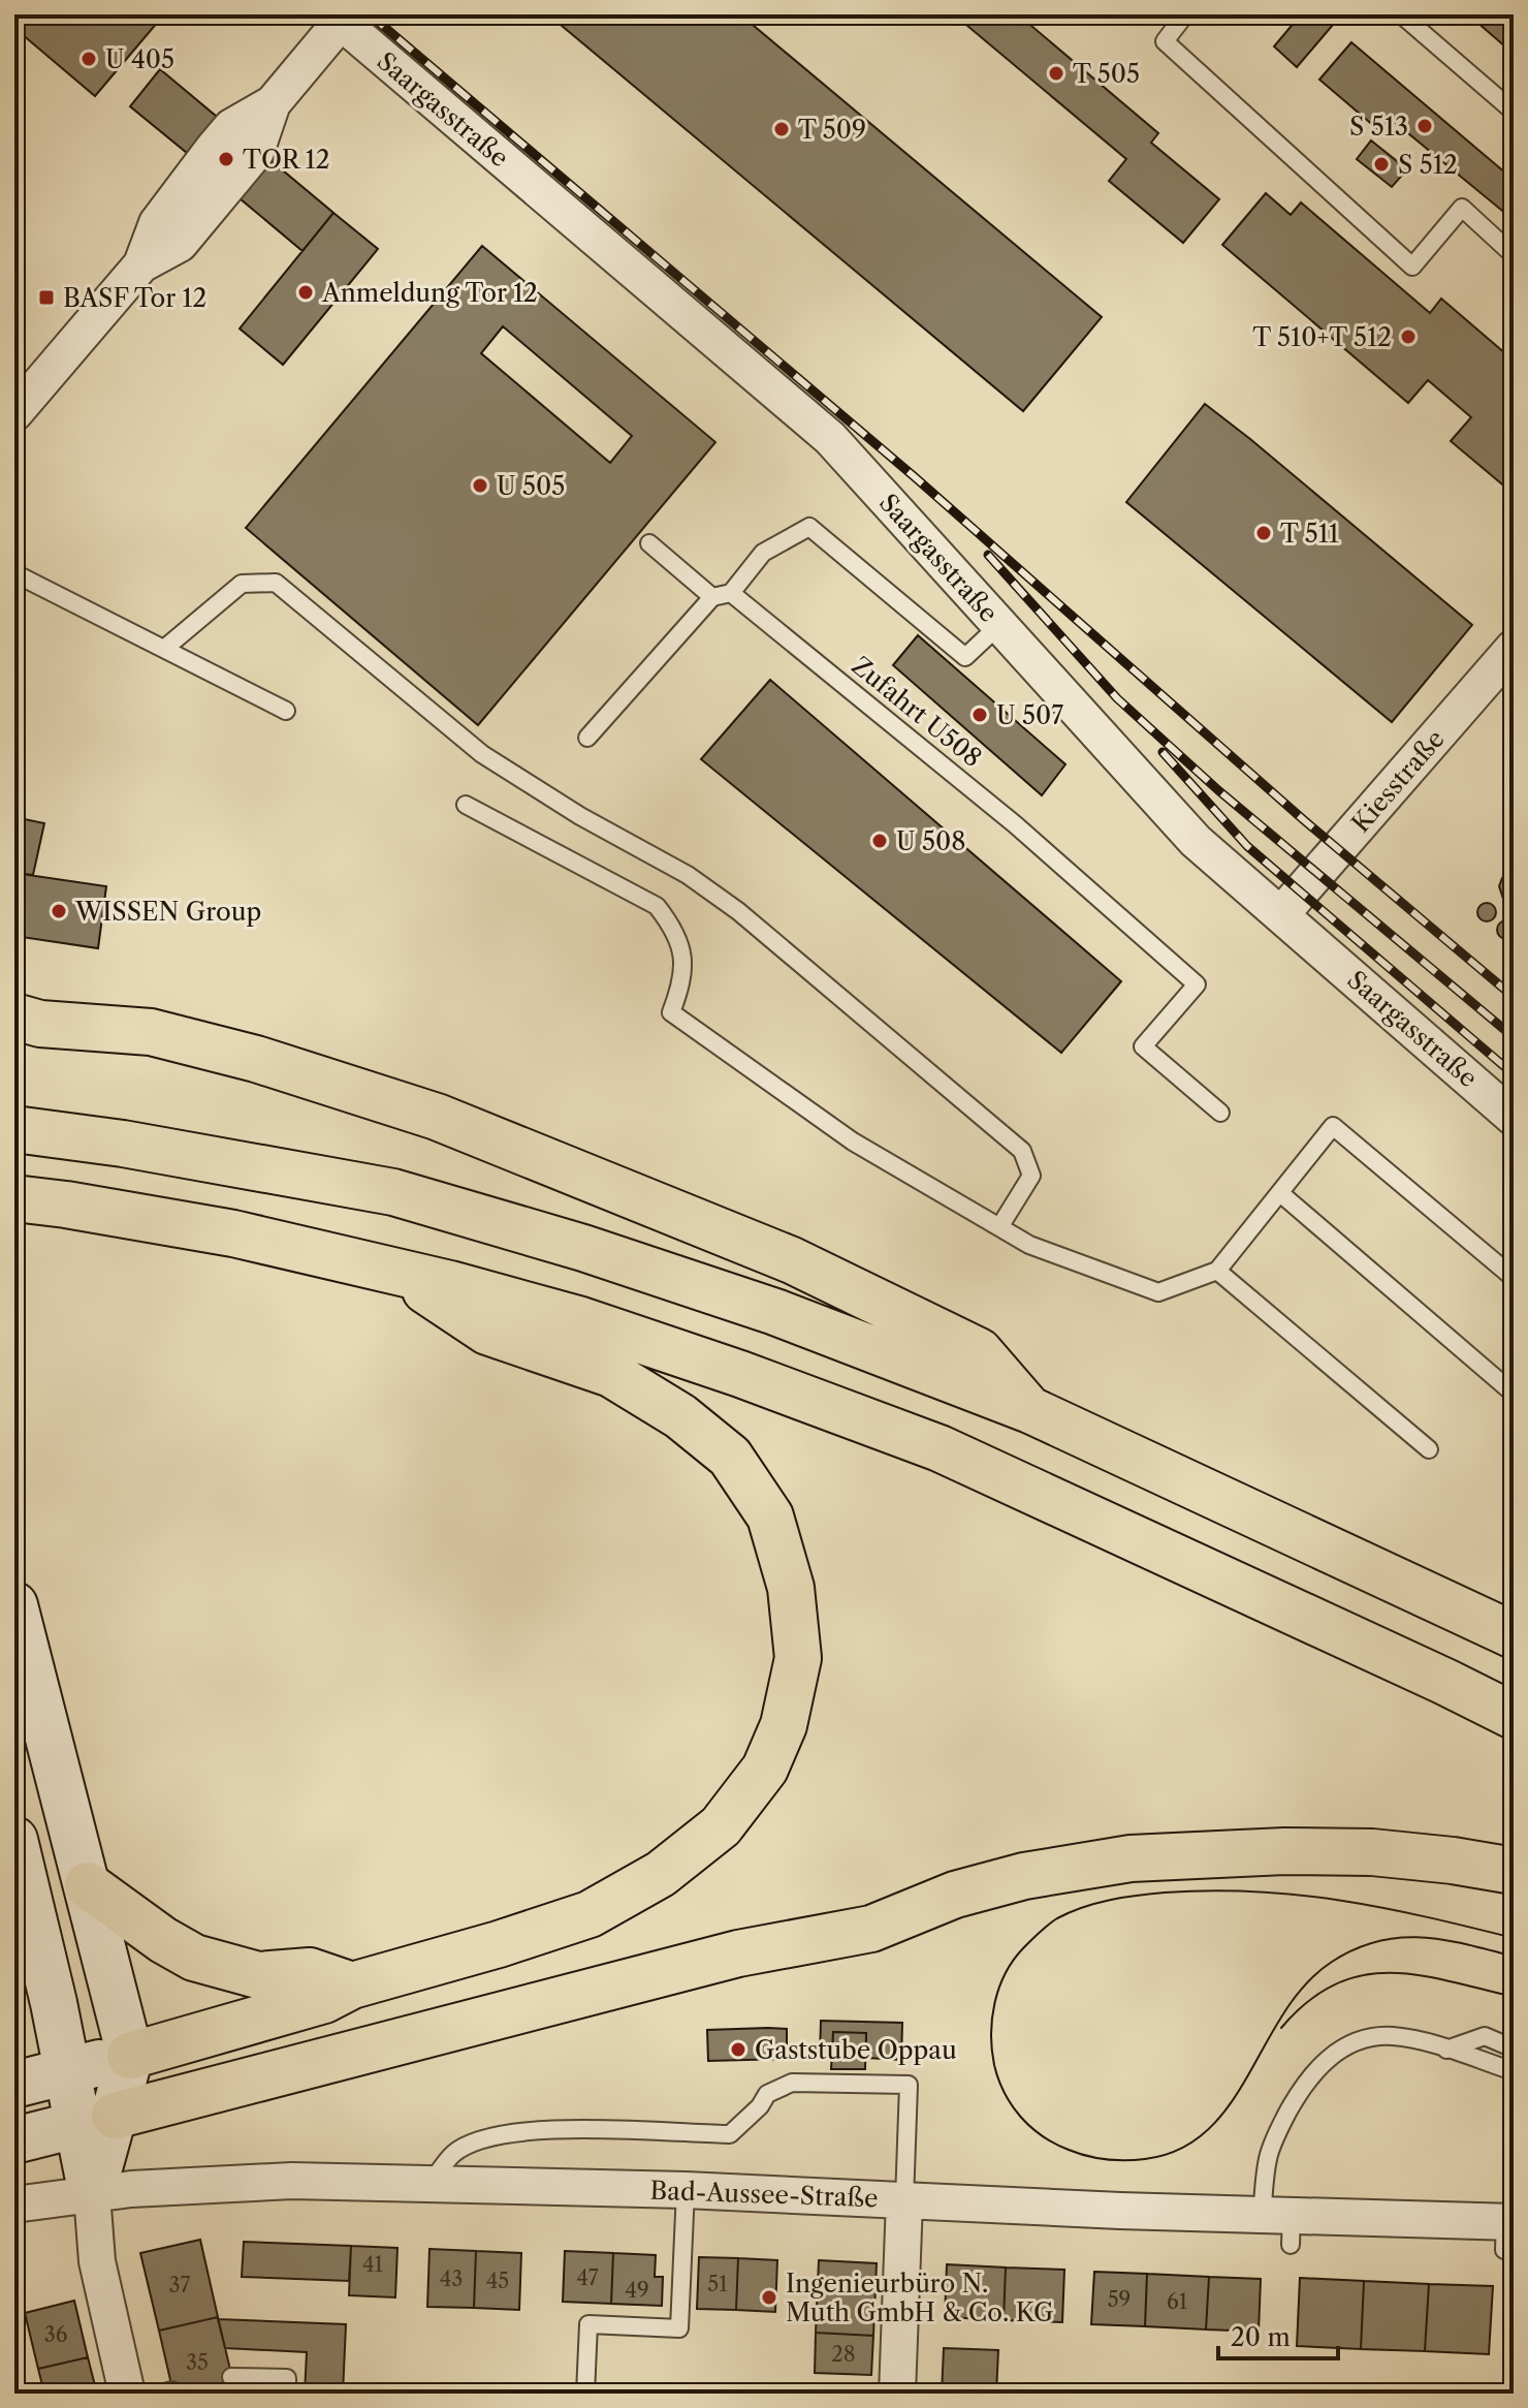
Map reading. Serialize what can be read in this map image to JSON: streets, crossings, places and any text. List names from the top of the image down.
{
  "streets": {
    "street": ["Saargasstraße", "Kiesstraße", "Bad-Aussee-Straße"],
    "lane": ["Zufahrt U508"]
  },
  "crossings": [
    ["Saargasstraße", "Kiesstraße"]
  ],
  "places": {
    "other": [
      "U 405",
      "T 505",
      "S 513",
      "T 509",
      "TOR 12",
      "S 512",
      "Anmeldung Tor 12",
      "T 510+T 512",
      "U 505",
      "T 511",
      "U 507",
      "U 508",
      "WISSEN Group",
      "Gaststube Oppau",
      "Ingenieurbüro N. Muth GmbH & Co. KG"
    ],
    "transit": ["BASF Tor 12"]
  },
  "house_numbers": [
    "41",
    "47",
    "43",
    "45",
    "51",
    "37",
    "49",
    "59",
    "61",
    "36",
    "28",
    "35"
  ],
  "scale_bar": "20 m"
}
